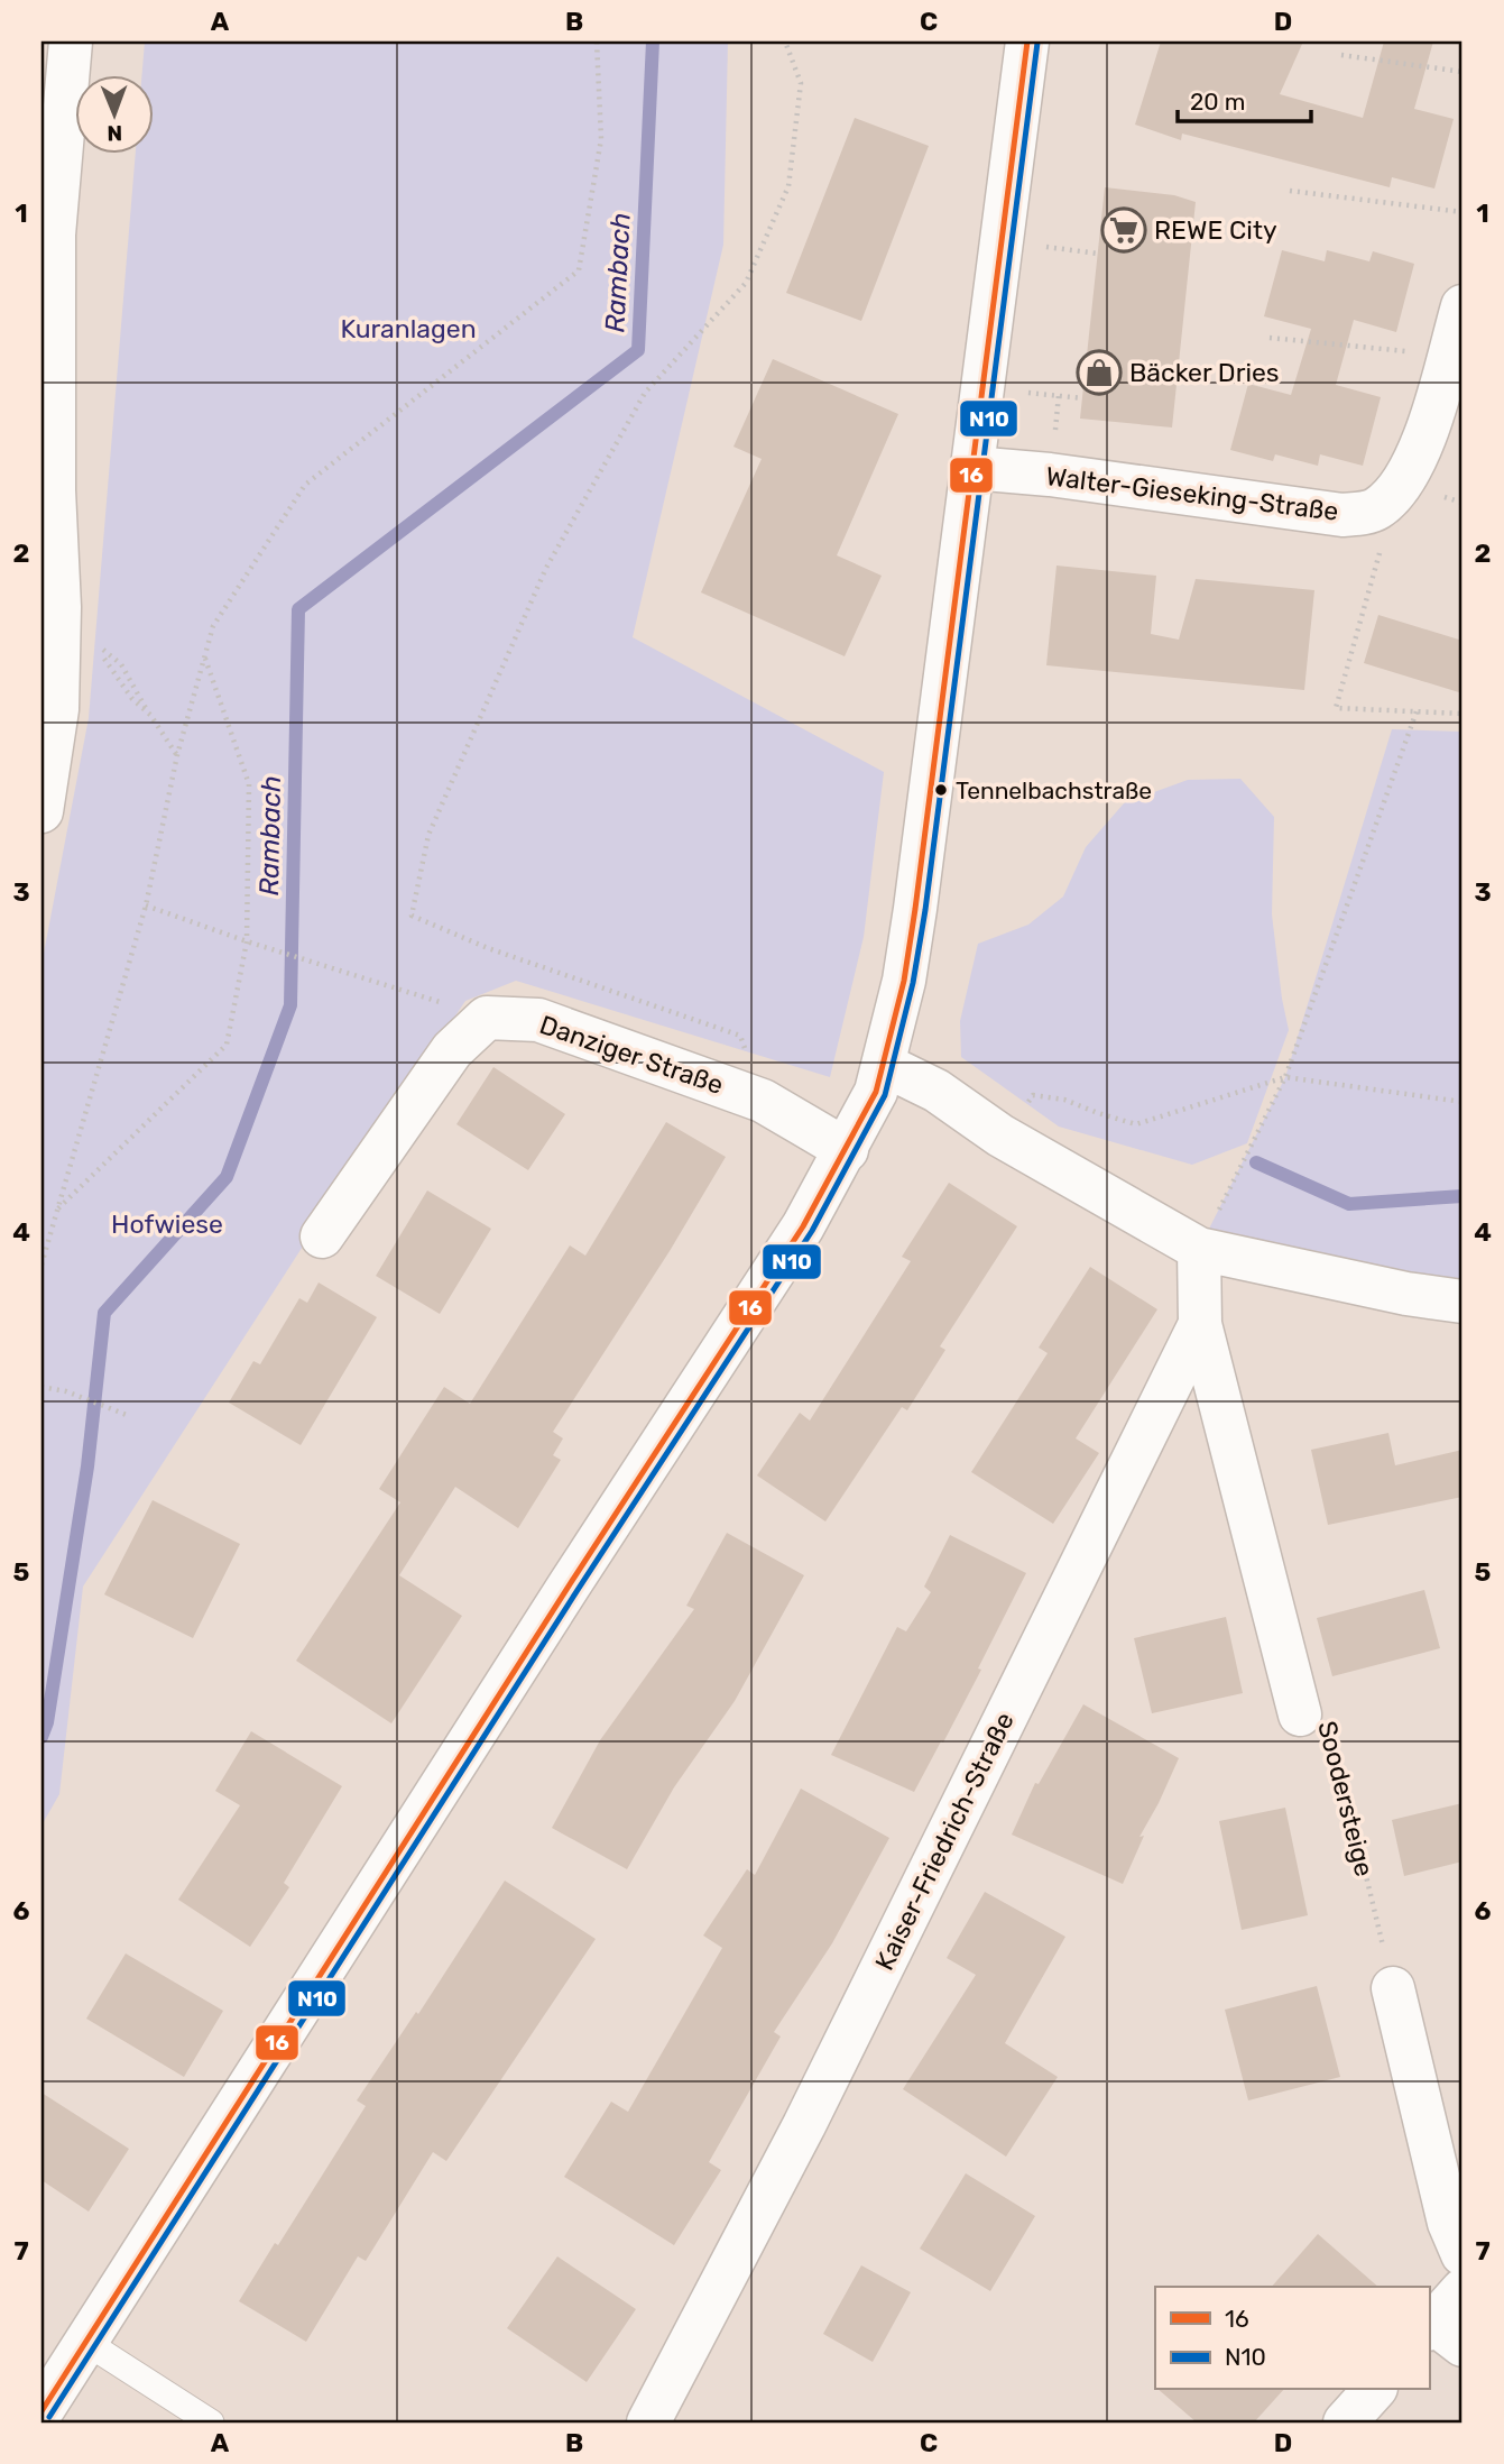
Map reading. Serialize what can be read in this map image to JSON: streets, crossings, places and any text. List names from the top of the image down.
{
  "streets": {
    "street": [
      "Walter-Gieseking-Straße",
      "Danziger Straße",
      "Soodersteige",
      "Kaiser-Friedrich-Straße"
    ]
  },
  "crossings": [
    ["Soodersteige", "Kaiser-Friedrich-Straße"]
  ],
  "water": ["Rambach"],
  "parks": ["Kuranlagen", "Hofwiese"],
  "places": {
    "supermarket": ["REWE City"],
    "shop": ["Bäcker Dries"],
    "other": ["Tennelbachstraße"]
  },
  "lines": ["transit line 16", "transit line N10"],
  "legend": ["16", "N10"],
  "scale_bar": "20 m",
  "north": "bottom",
  "grid": {
    "columns": [
      "A",
      "B",
      "C",
      "D"
    ],
    "rows": [
      "1",
      "2",
      "3",
      "4",
      "5",
      "6",
      "7"
    ]
  }
}
